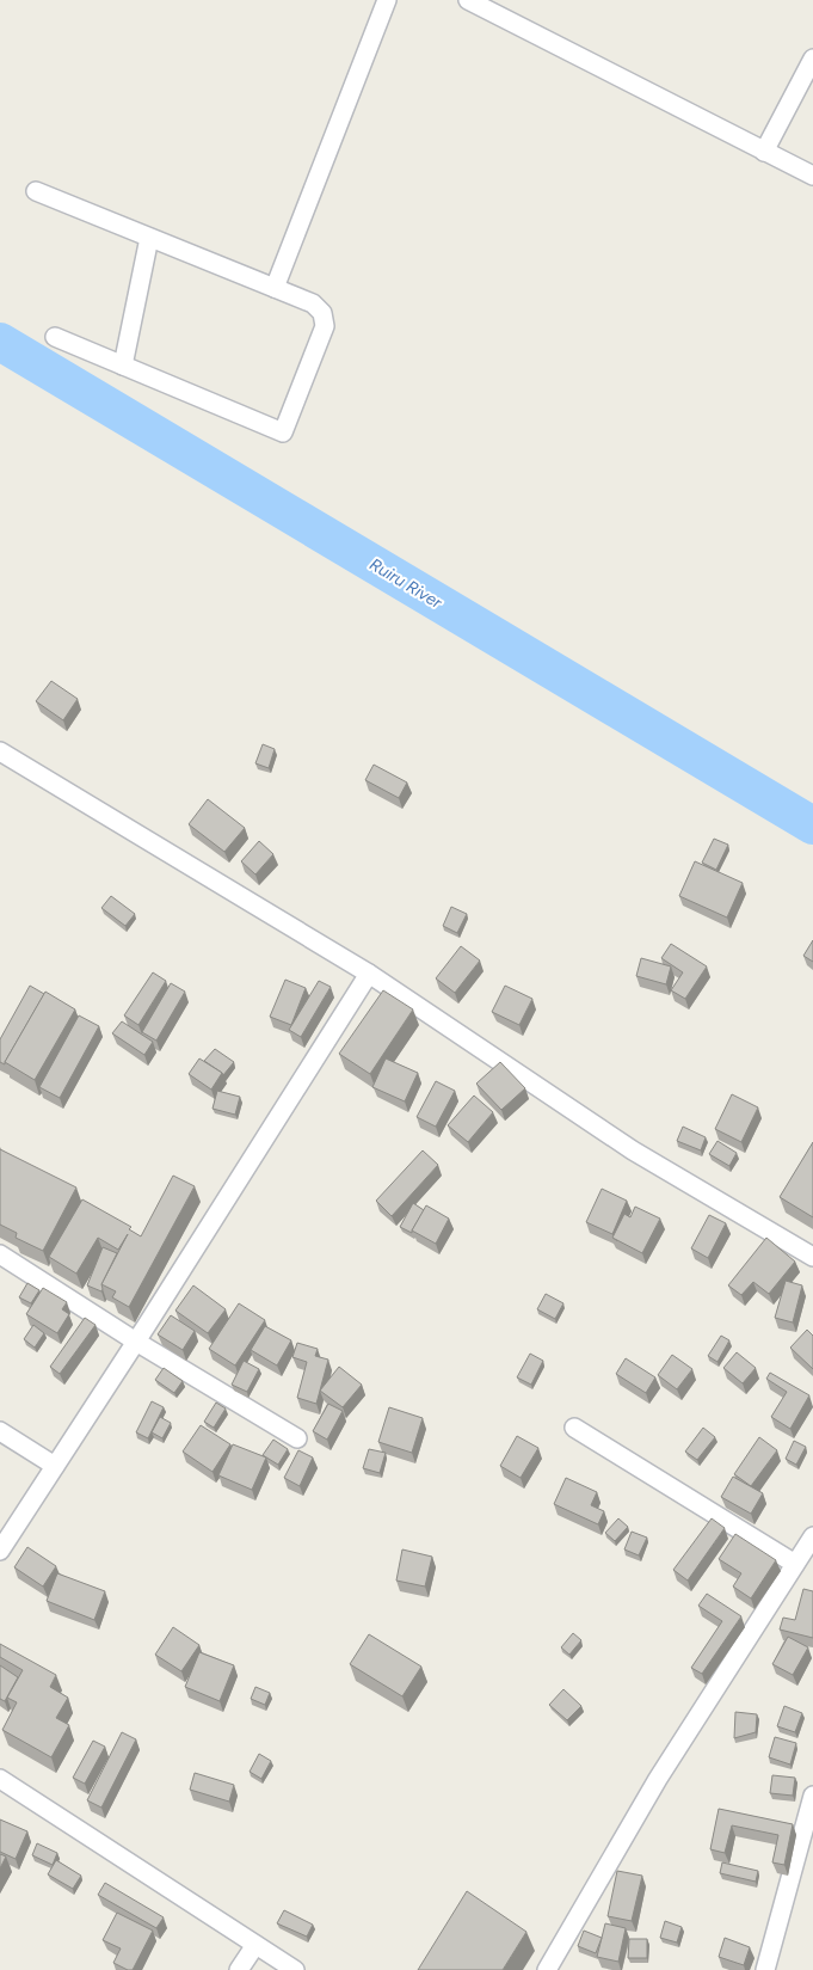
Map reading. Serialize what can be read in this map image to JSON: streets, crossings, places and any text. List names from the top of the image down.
{
  "water": ["Ruiru River"]
}
